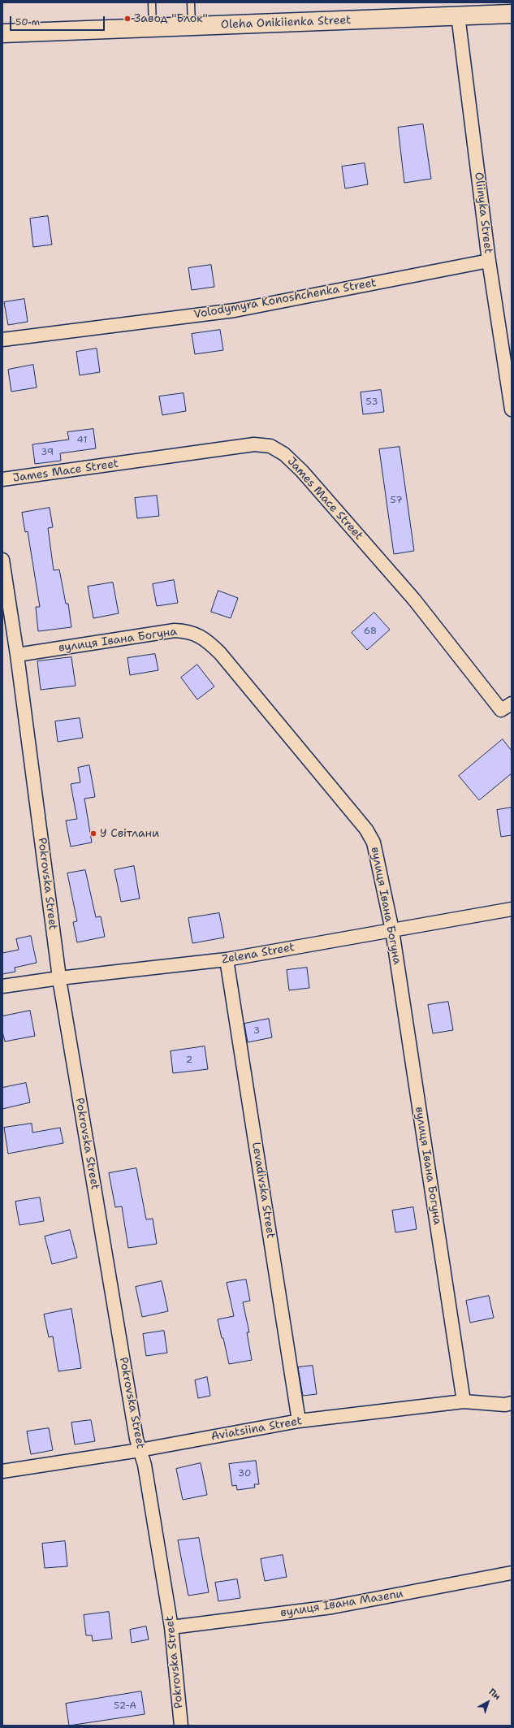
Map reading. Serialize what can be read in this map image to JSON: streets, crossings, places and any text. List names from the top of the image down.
{
  "streets": {
    "main road": ["Oleha Onikiienka Street"],
    "street": [
      "Oliinyka Street",
      "Volodymyra Konoshchenka Street",
      "James Mace Street",
      "вулиця Івана Богуна",
      "Pokrovska Street",
      "Zelena Street",
      "Levadivska Street",
      "Aviatsiina Street",
      "вулиця Івана Мазепи"
    ]
  },
  "crossings": [
    ["Oleha Onikiienka Street", "Oliinyka Street"],
    ["Oliinyka Street", "Volodymyra Konoshchenka Street"],
    ["вулиця Івана Богуна", "Pokrovska Street"],
    ["вулиця Івана Богуна", "Zelena Street"],
    ["вулиця Івана Богуна", "Aviatsiina Street"],
    ["Pokrovska Street", "Zelena Street"],
    ["Pokrovska Street", "Aviatsiina Street"],
    ["Pokrovska Street", "вулиця Івана Мазепи"],
    ["Zelena Street", "Levadivska Street"],
    ["Levadivska Street", "Aviatsiina Street"]
  ],
  "places": ["Завод \"Блок\"", "У Світлани"],
  "house_numbers": [
    "53",
    "41",
    "39",
    "57",
    "68",
    "3",
    "2",
    "30",
    "52-А"
  ],
  "scale_bar": "50 m",
  "north": "top right"
}
